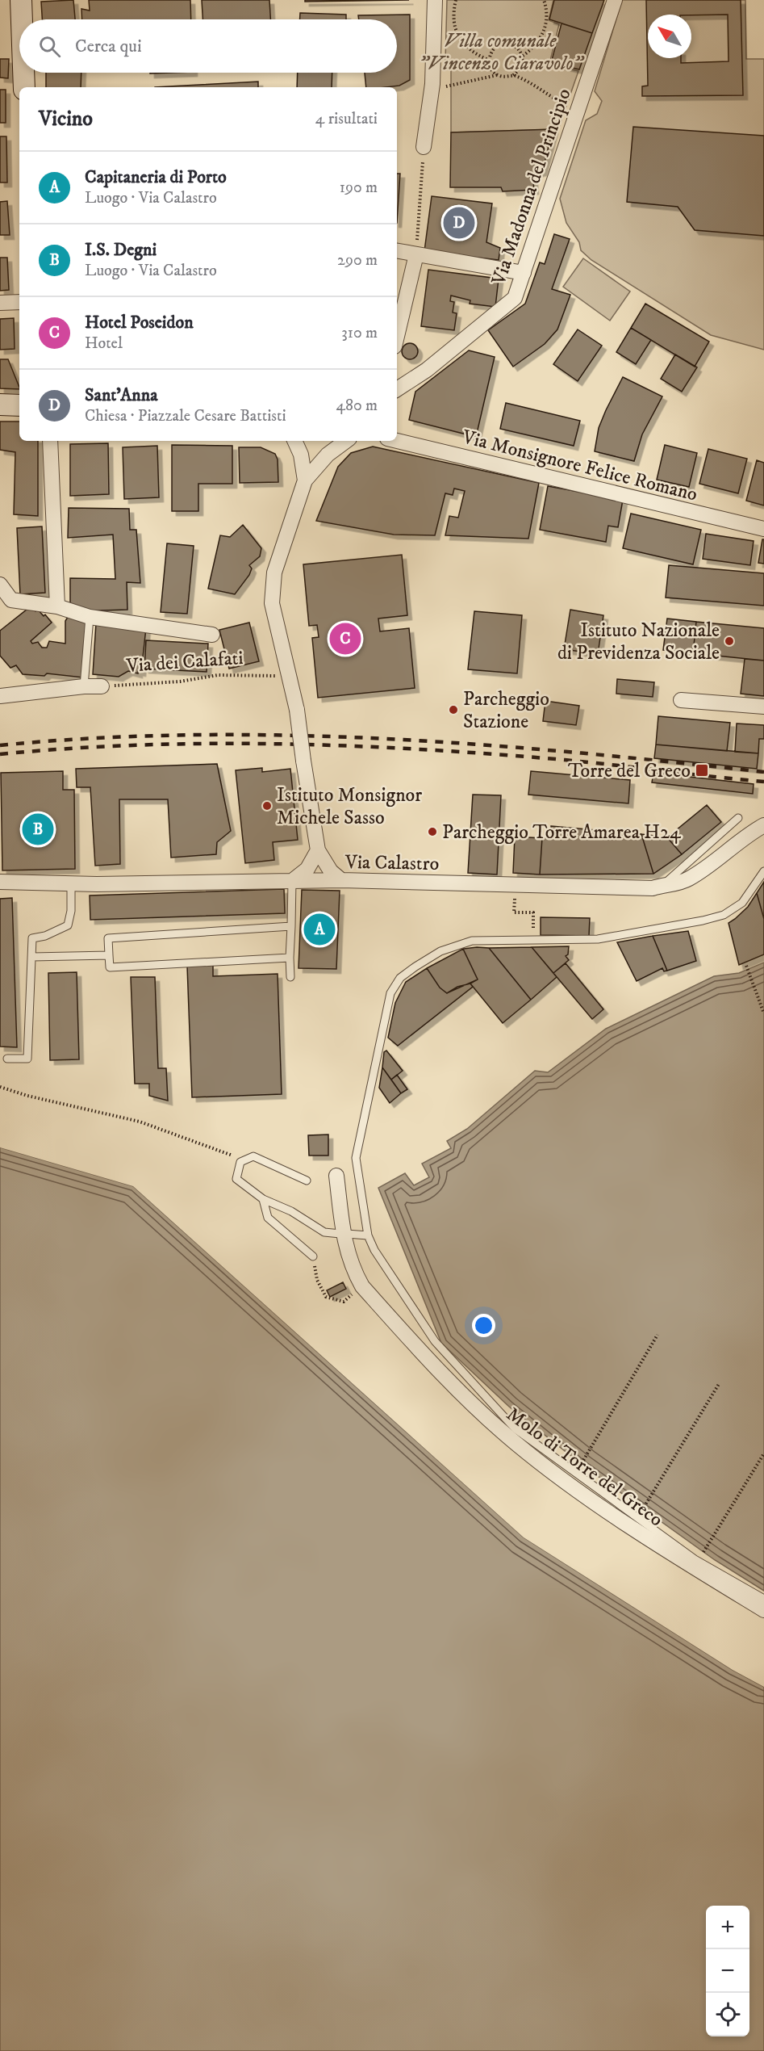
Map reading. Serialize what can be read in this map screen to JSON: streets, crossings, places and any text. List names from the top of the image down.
{
  "streets": {
    "street": [
      "Via Madonna del Principio",
      "Via Monsignore Felice Romano",
      "Via dei Calafati",
      "Via Calastro",
      "Molo di Torre del Greco"
    ]
  },
  "parks": ["Villa comunale \"Vincenzo Ciaravolo\""],
  "places": {
    "other": [
      "Istituto Nazionale di Previdenza Sociale",
      "Parcheggio Stazione",
      "Istituto Monsignor Michele Sasso",
      "Parcheggio Torre Amarea H24"
    ],
    "transit": ["Torre del Greco"]
  },
  "north": "top left",
  "page": {
    "search": "Cerca qui",
    "heading": ["Vicino", "4 risultati"],
    "list": [
      {
        "mark": "A",
        "name": "Capitaneria di Porto",
        "note": "Luogo · Via Calastro",
        "value": "190 m"
      },
      {
        "mark": "B",
        "name": "I.S. Degni",
        "note": "Luogo · Via Calastro",
        "value": "290 m"
      },
      {
        "mark": "C",
        "name": "Hotel Poseidon",
        "note": "Hotel",
        "value": "310 m"
      },
      {
        "mark": "D",
        "name": "Sant'Anna",
        "note": "Chiesa · Piazzale Cesare Battisti",
        "value": "480 m"
      }
    ],
    "pins": [
      "D",
      "C",
      "B",
      "A"
    ],
    "map_buttons": ["+", "−"]
  }
}
